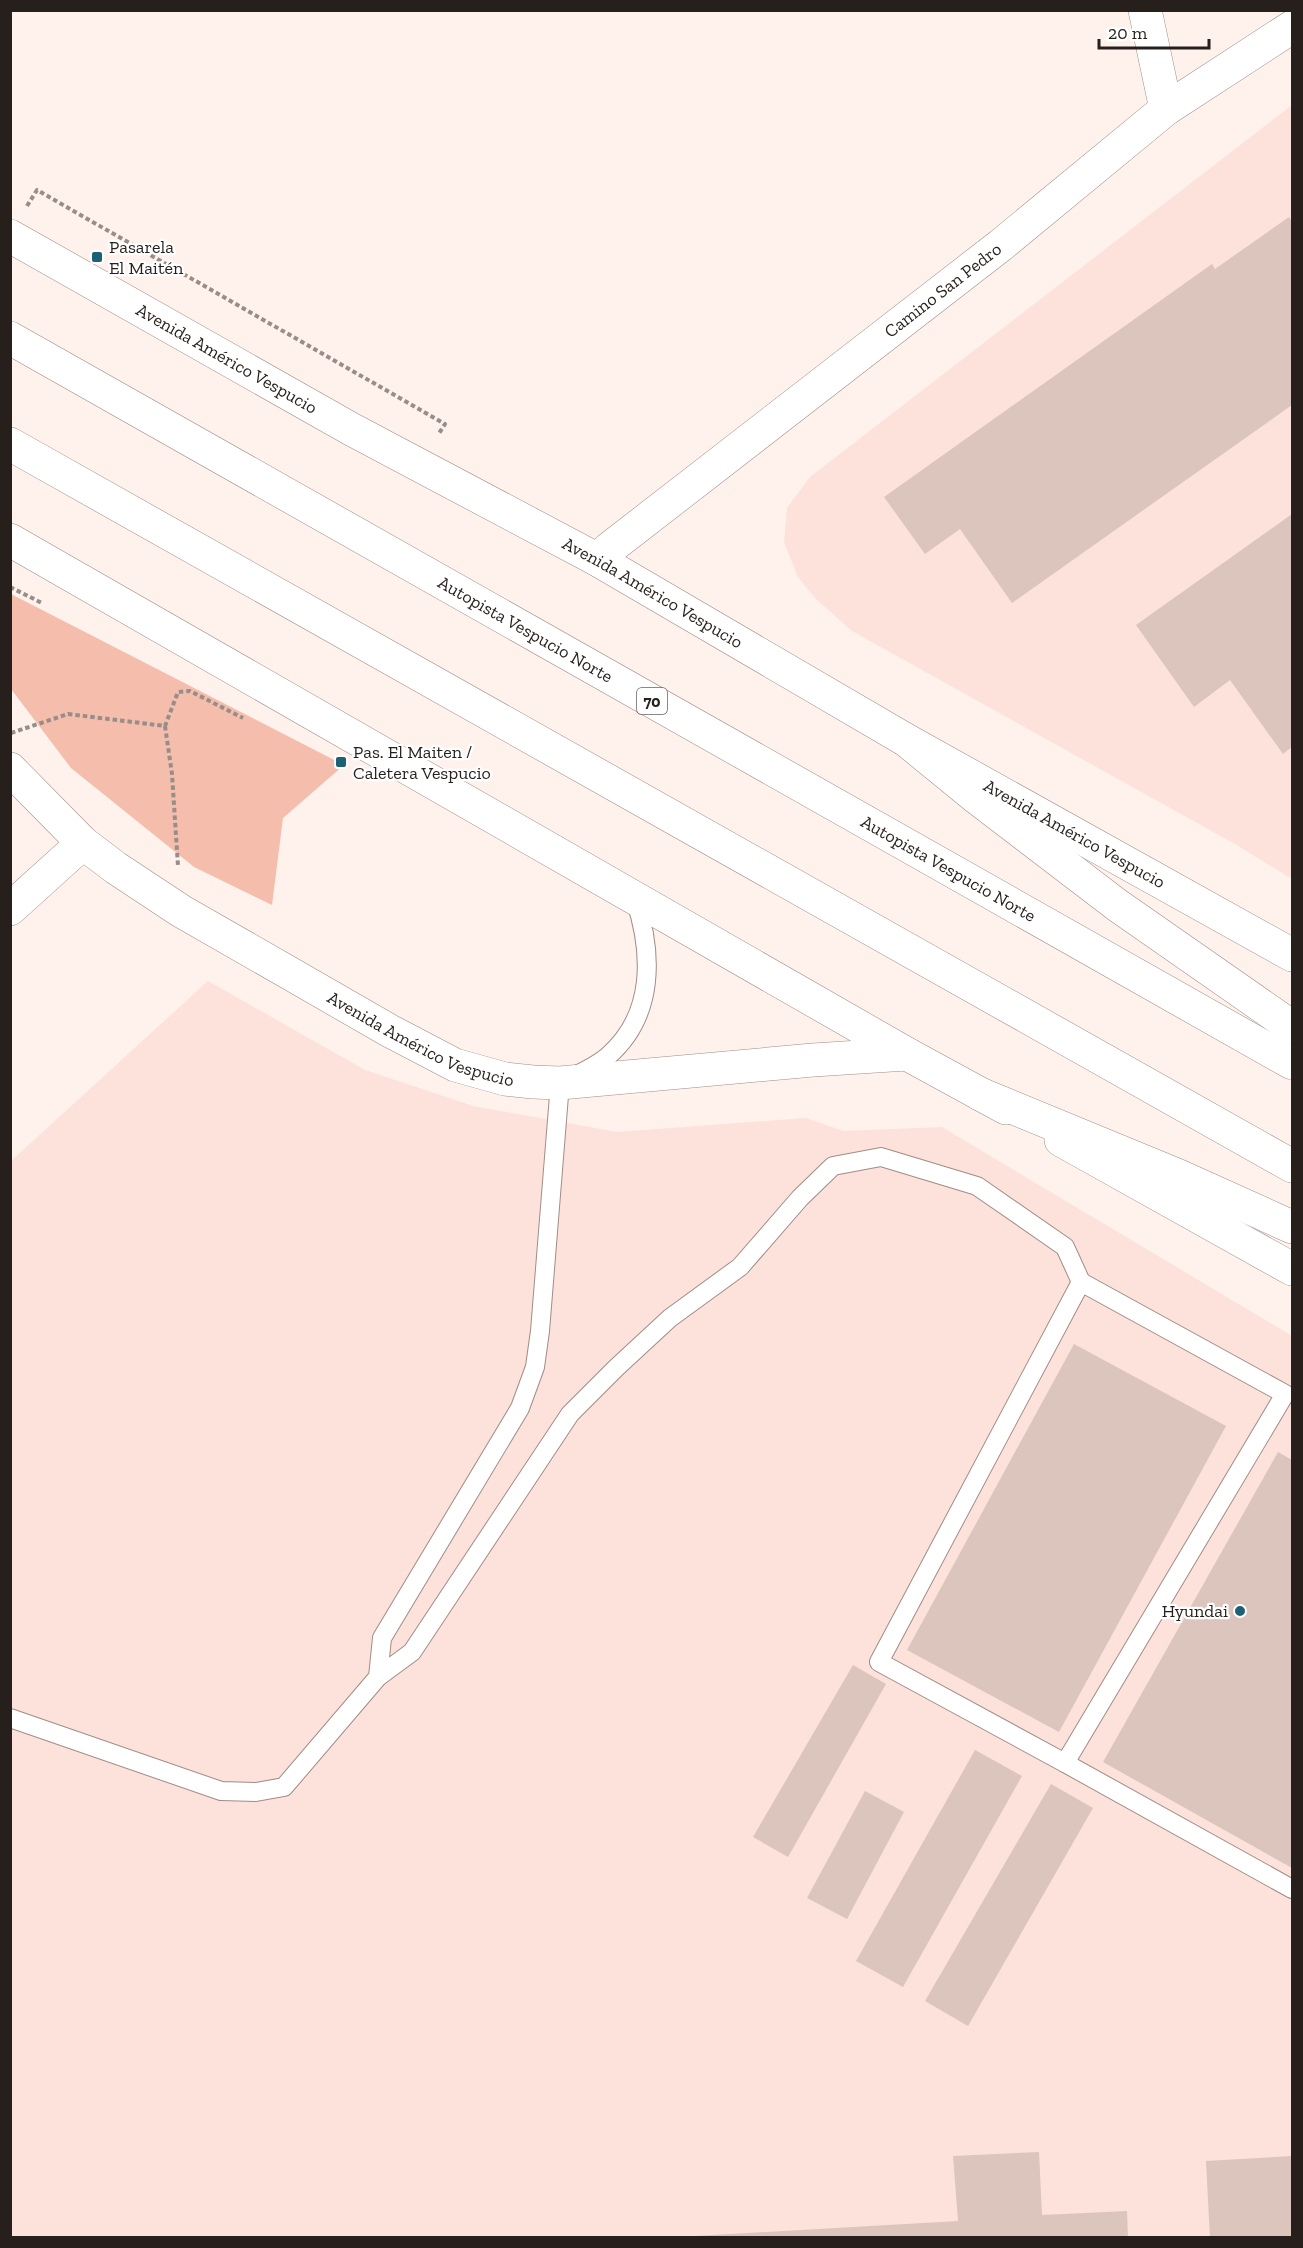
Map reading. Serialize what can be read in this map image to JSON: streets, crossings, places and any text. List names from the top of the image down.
{
  "streets": {
    "main road": [
      "Camino San Pedro",
      "Avenida Américo Vespucio",
      "Autopista Vespucio Norte",
      "70"
    ]
  },
  "crossings": [
    ["Camino San Pedro", "Avenida Américo Vespucio"]
  ],
  "places": {
    "transit": ["Pasarela El Maitén", "Pas. El Maiten / Caletera Vespucio"],
    "other": ["Hyundai"]
  },
  "scale_bar": "20 m"
}
